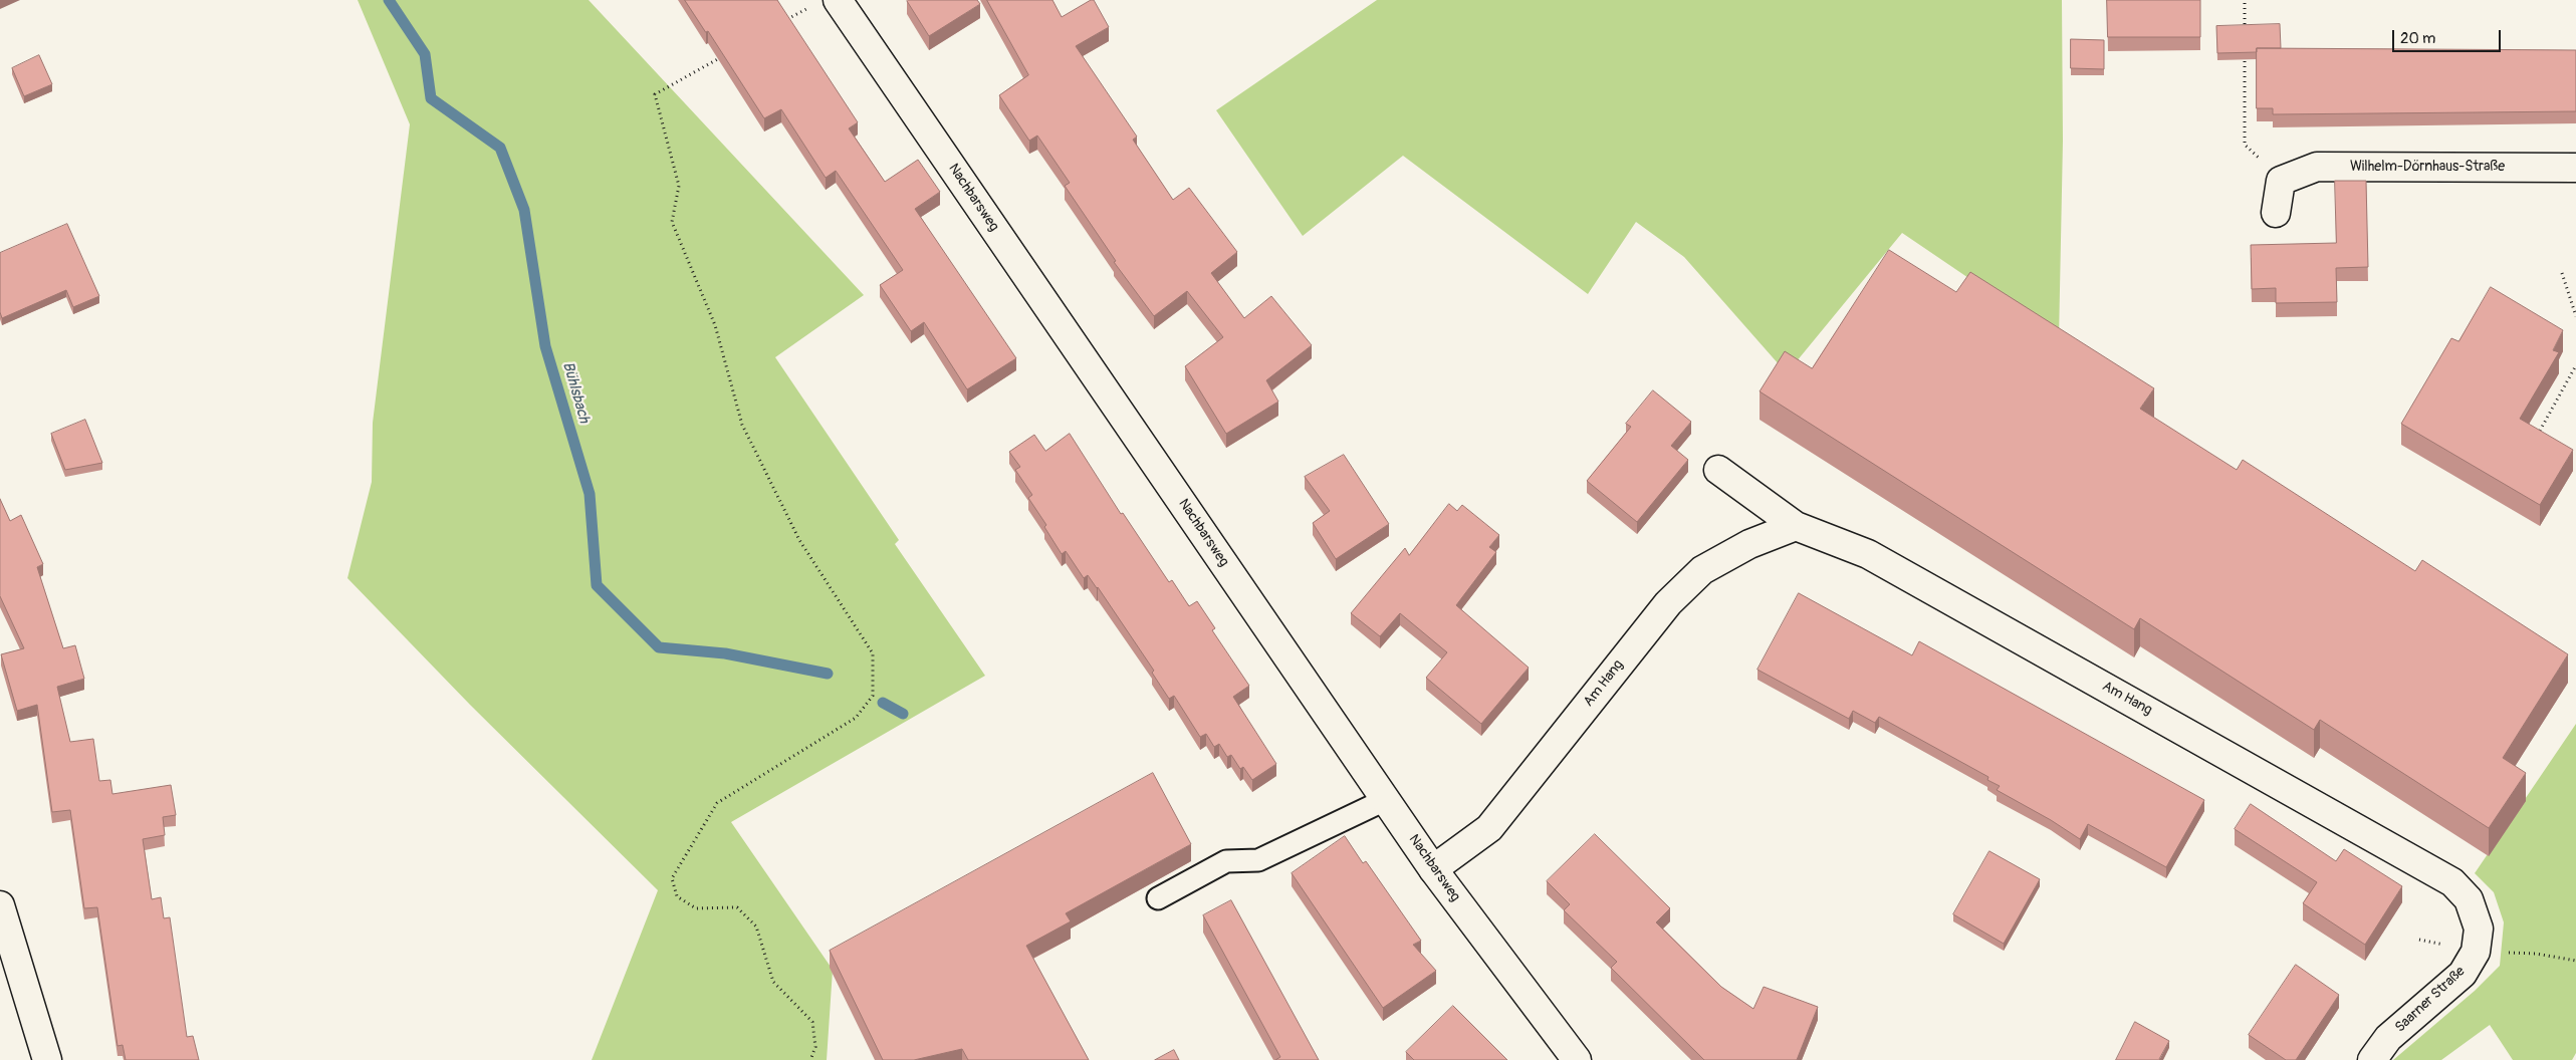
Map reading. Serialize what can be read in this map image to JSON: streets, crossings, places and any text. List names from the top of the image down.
{
  "streets": {
    "street": [
      "Wilhelm-Dörnhaus-Straße",
      "Nachbarsweg",
      "Am Hang",
      "Saarner Straße"
    ]
  },
  "crossings": [
    ["Nachbarsweg", "Am Hang"],
    ["Am Hang", "Saarner Straße"]
  ],
  "water": ["Bühlsbach"],
  "scale_bar": "20 m"
}
